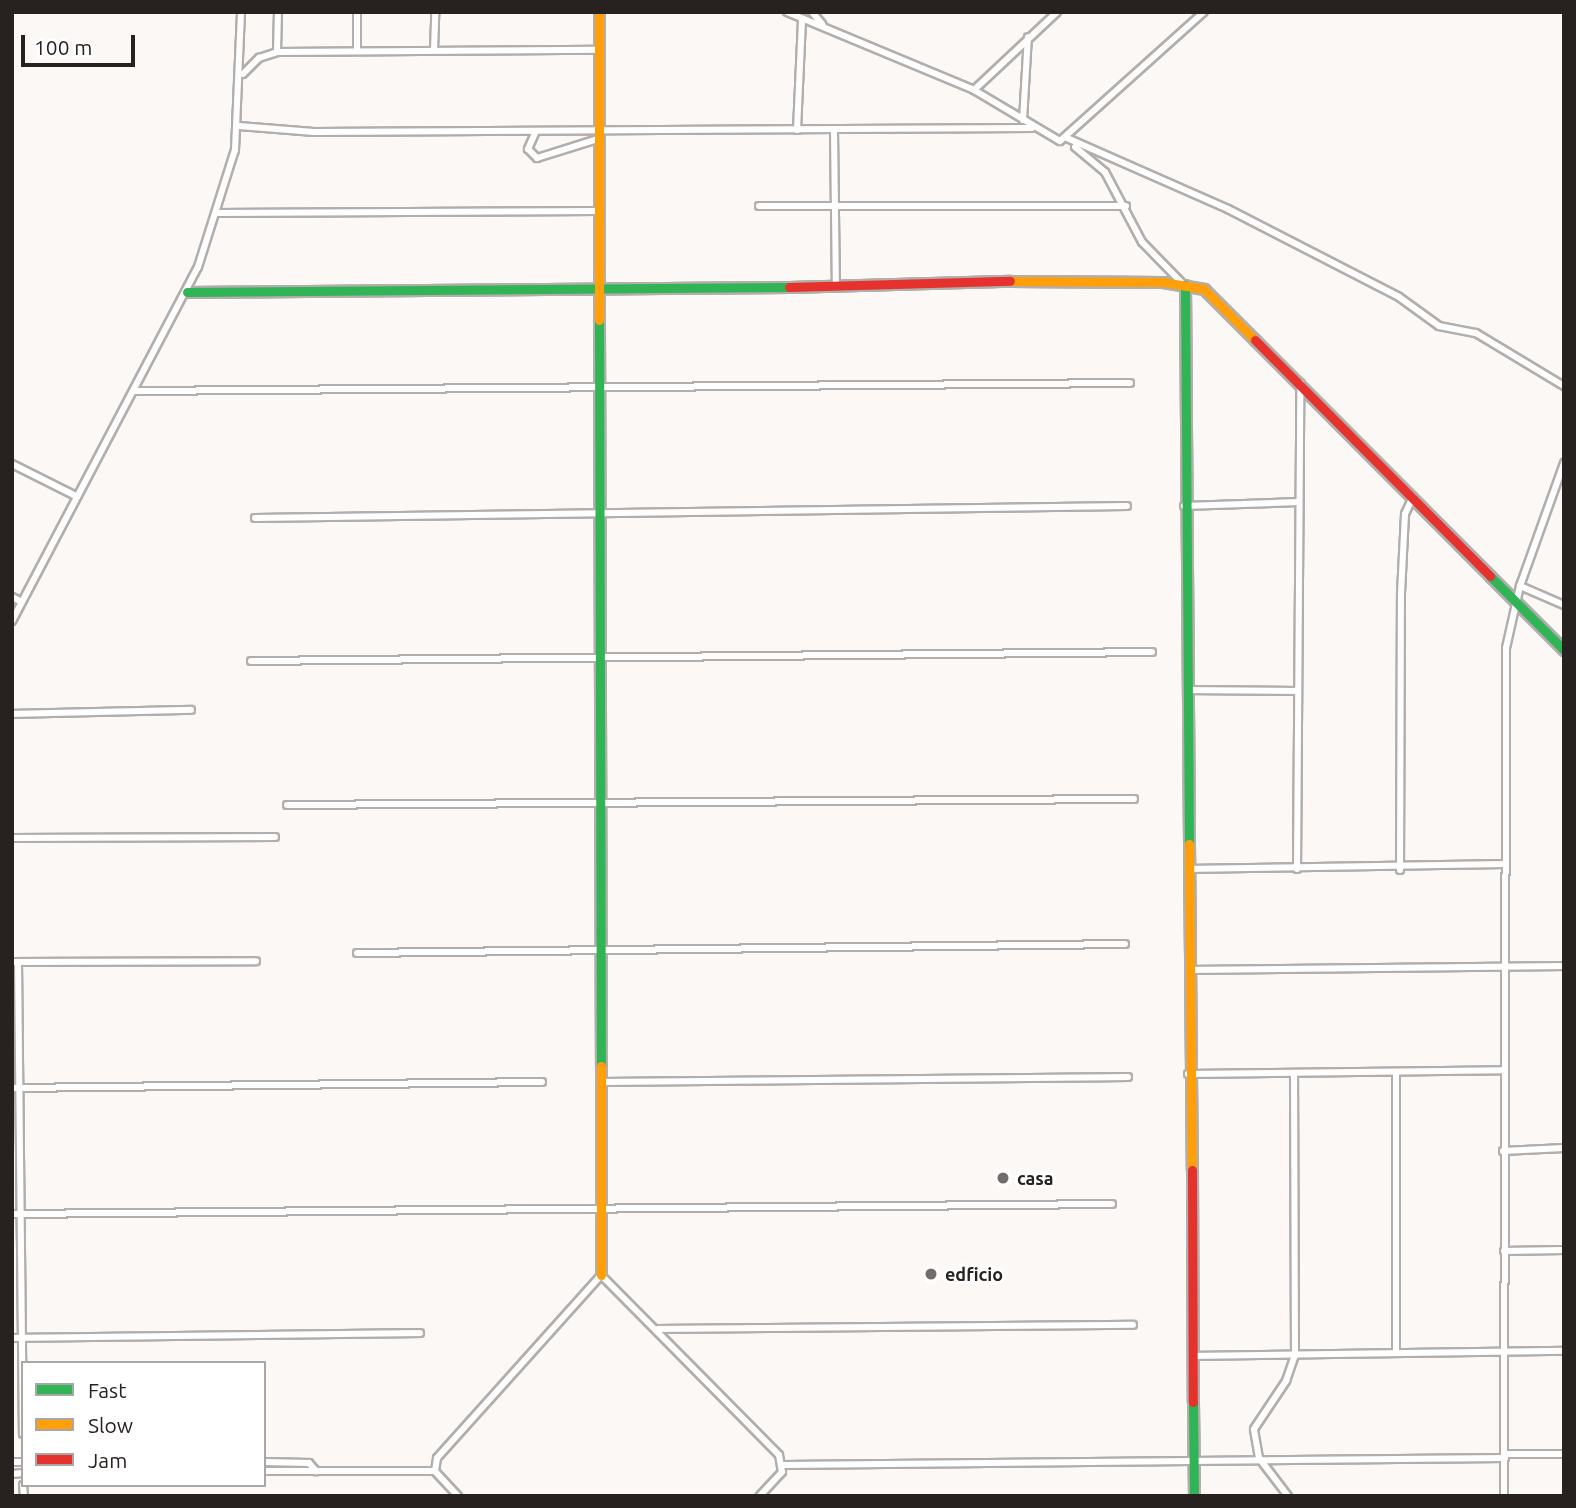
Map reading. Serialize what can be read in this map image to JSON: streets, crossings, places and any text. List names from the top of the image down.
{
  "places": ["casa", "edficio"],
  "legend": ["Fast", "Slow", "Jam"],
  "scale_bar": "100 m"
}
